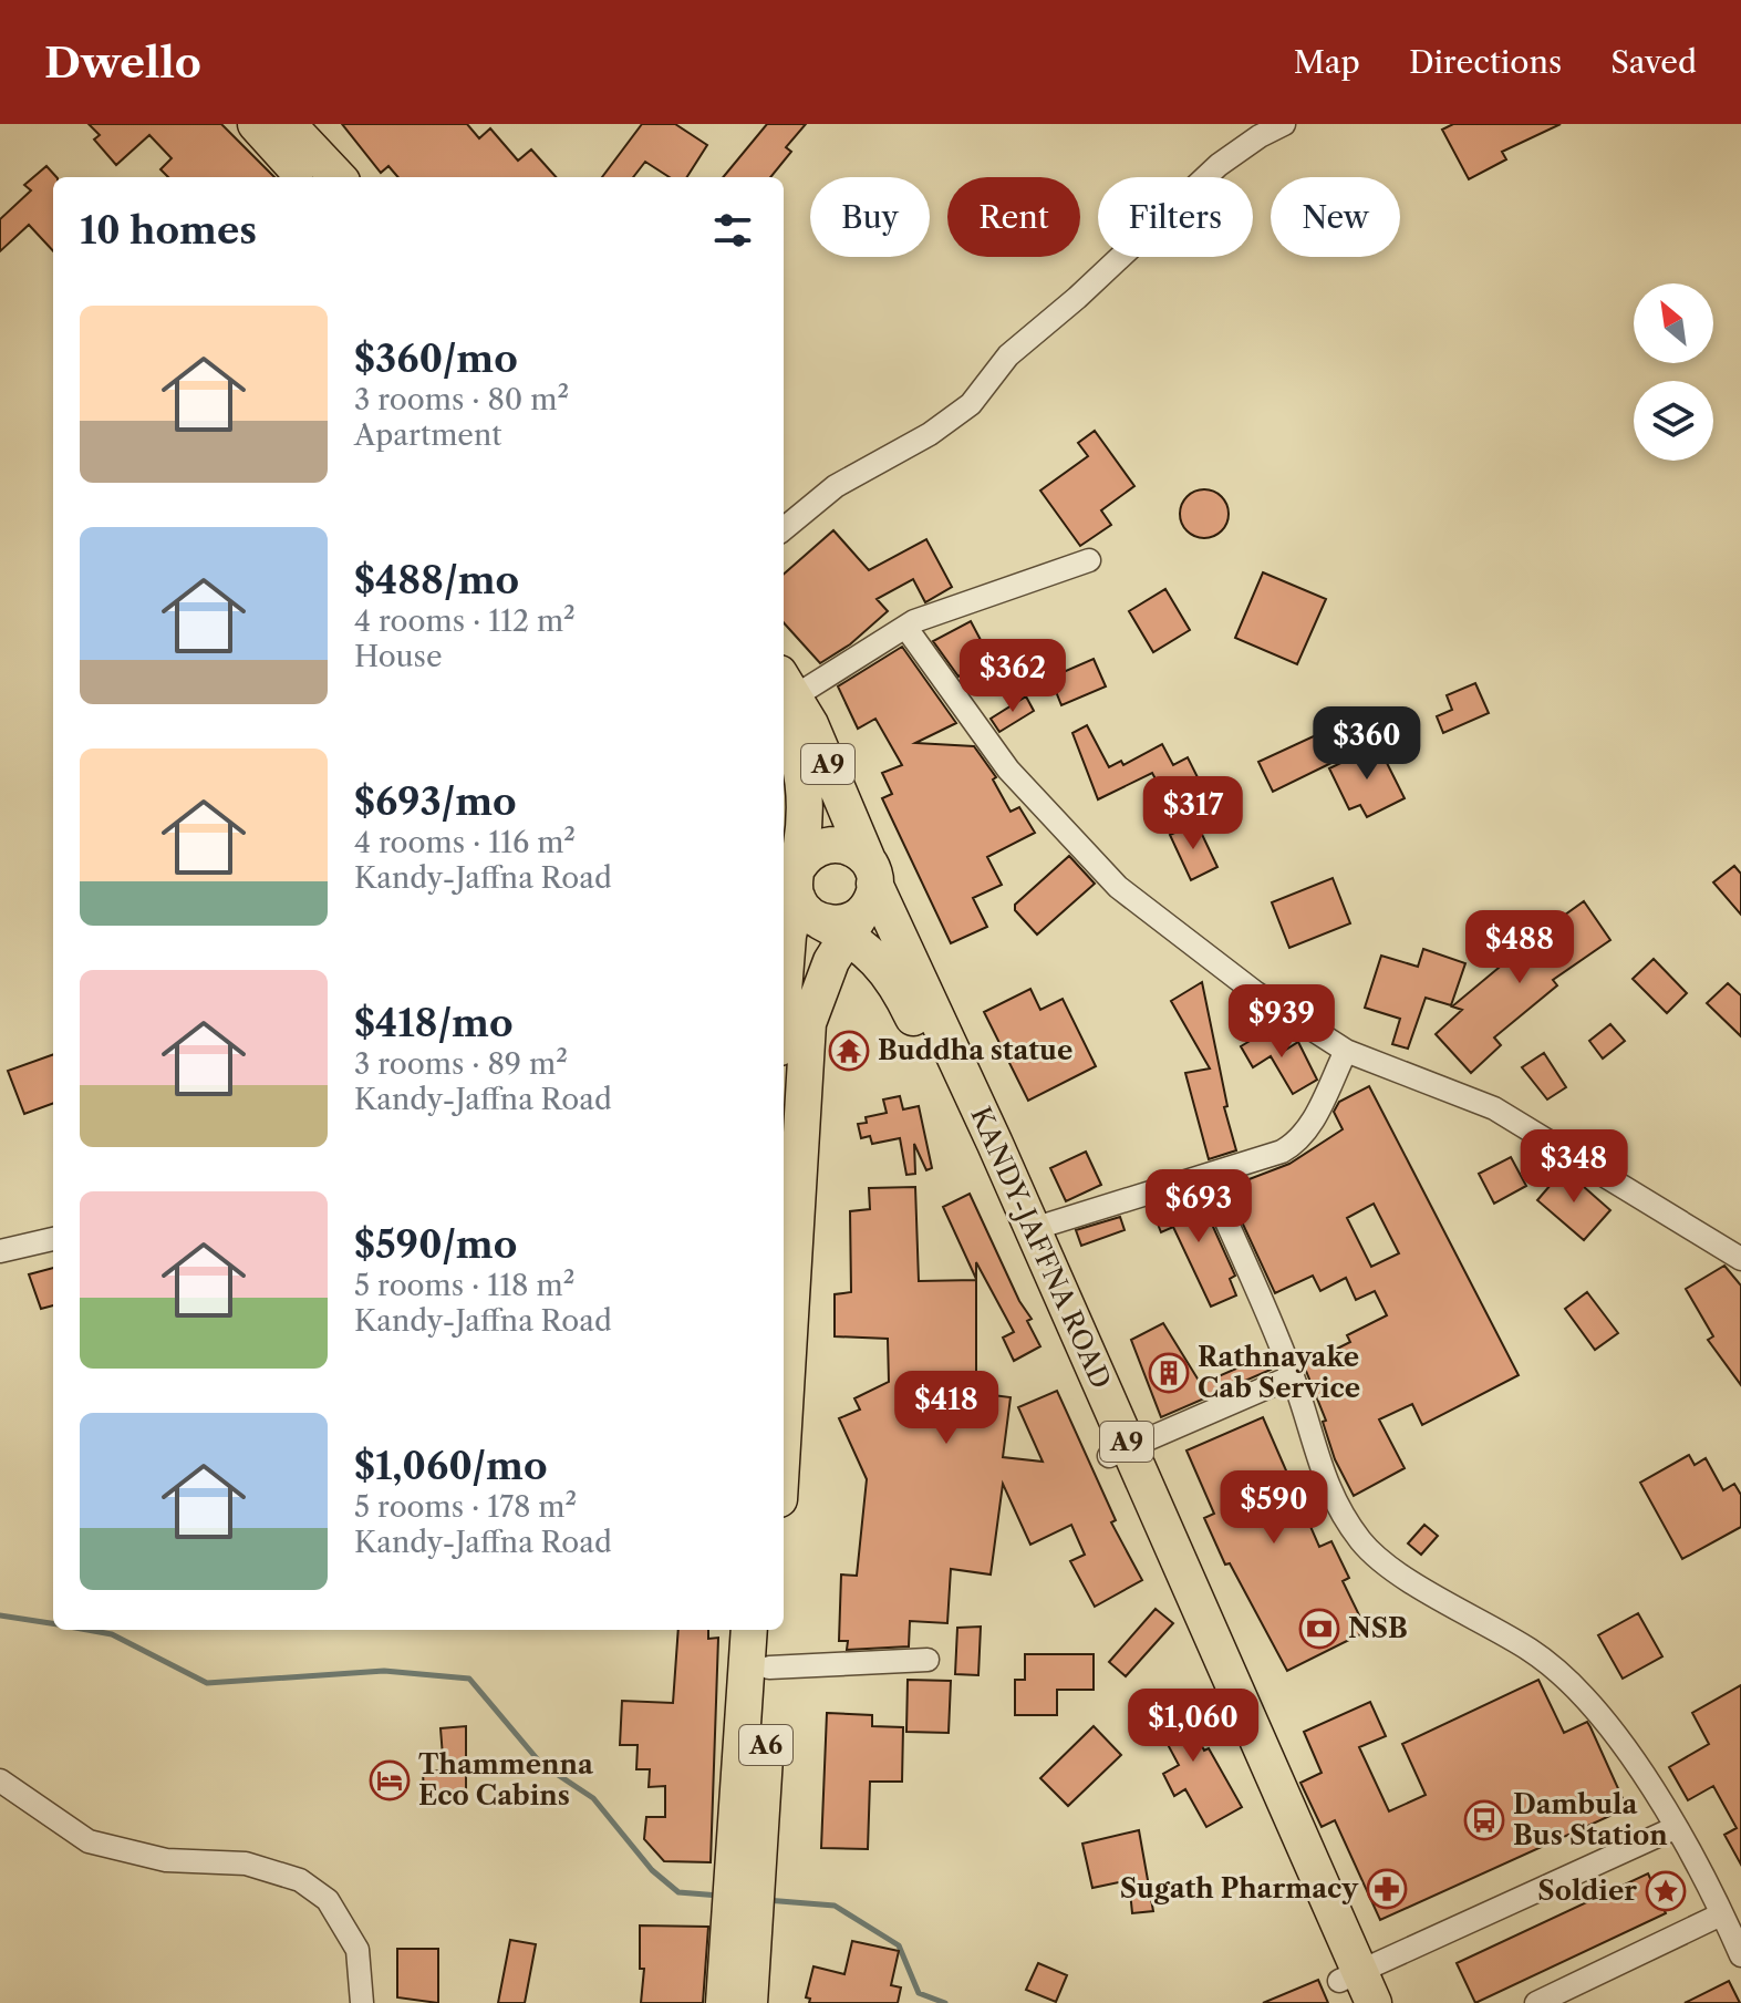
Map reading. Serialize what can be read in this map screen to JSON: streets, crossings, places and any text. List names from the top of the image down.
{
  "streets": {
    "highway": ["A9", "KANDY-JAFFNA ROAD", "A6"]
  },
  "crossings": [
    ["A9", "KANDY-JAFFNA ROAD"]
  ],
  "places": {
    "temple": ["Buddha statue"],
    "building": ["Rathnayake Cab Service"],
    "bank": ["NSB"],
    "hotel": ["Thammenna Eco Cabins"],
    "bus stop": ["Dambula Bus Station"],
    "pharmacy": ["Sugath Pharmacy"],
    "place": ["Soldier"]
  },
  "north": "top left",
  "page": {
    "header": "Dwello",
    "nav": ["Map", "Directions", "Saved"],
    "chip": [
      "Buy",
      "Rent",
      "Filters",
      "New"
    ],
    "heading": "10 homes",
    "list": [
      {
        "name": "$360/mo",
        "note": "3 rooms · 80 m² · Apartment"
      },
      {
        "name": "$488/mo",
        "note": "4 rooms · 112 m² · House"
      },
      {
        "name": "$693/mo",
        "note": "4 rooms · 116 m² · Kandy-Jaffna Road"
      },
      {
        "name": "$418/mo",
        "note": "3 rooms · 89 m² · Kandy-Jaffna Road"
      },
      {
        "name": "$590/mo",
        "note": "5 rooms · 118 m² · Kandy-Jaffna Road"
      },
      {
        "name": "$1,060/mo",
        "note": "5 rooms · 178 m² · Kandy-Jaffna Road"
      }
    ],
    "price": [
      "$362",
      "$360",
      "$317",
      "$488",
      "$939",
      "$348",
      "$693",
      "$418",
      "$590",
      "$1,060"
    ]
  }
}
